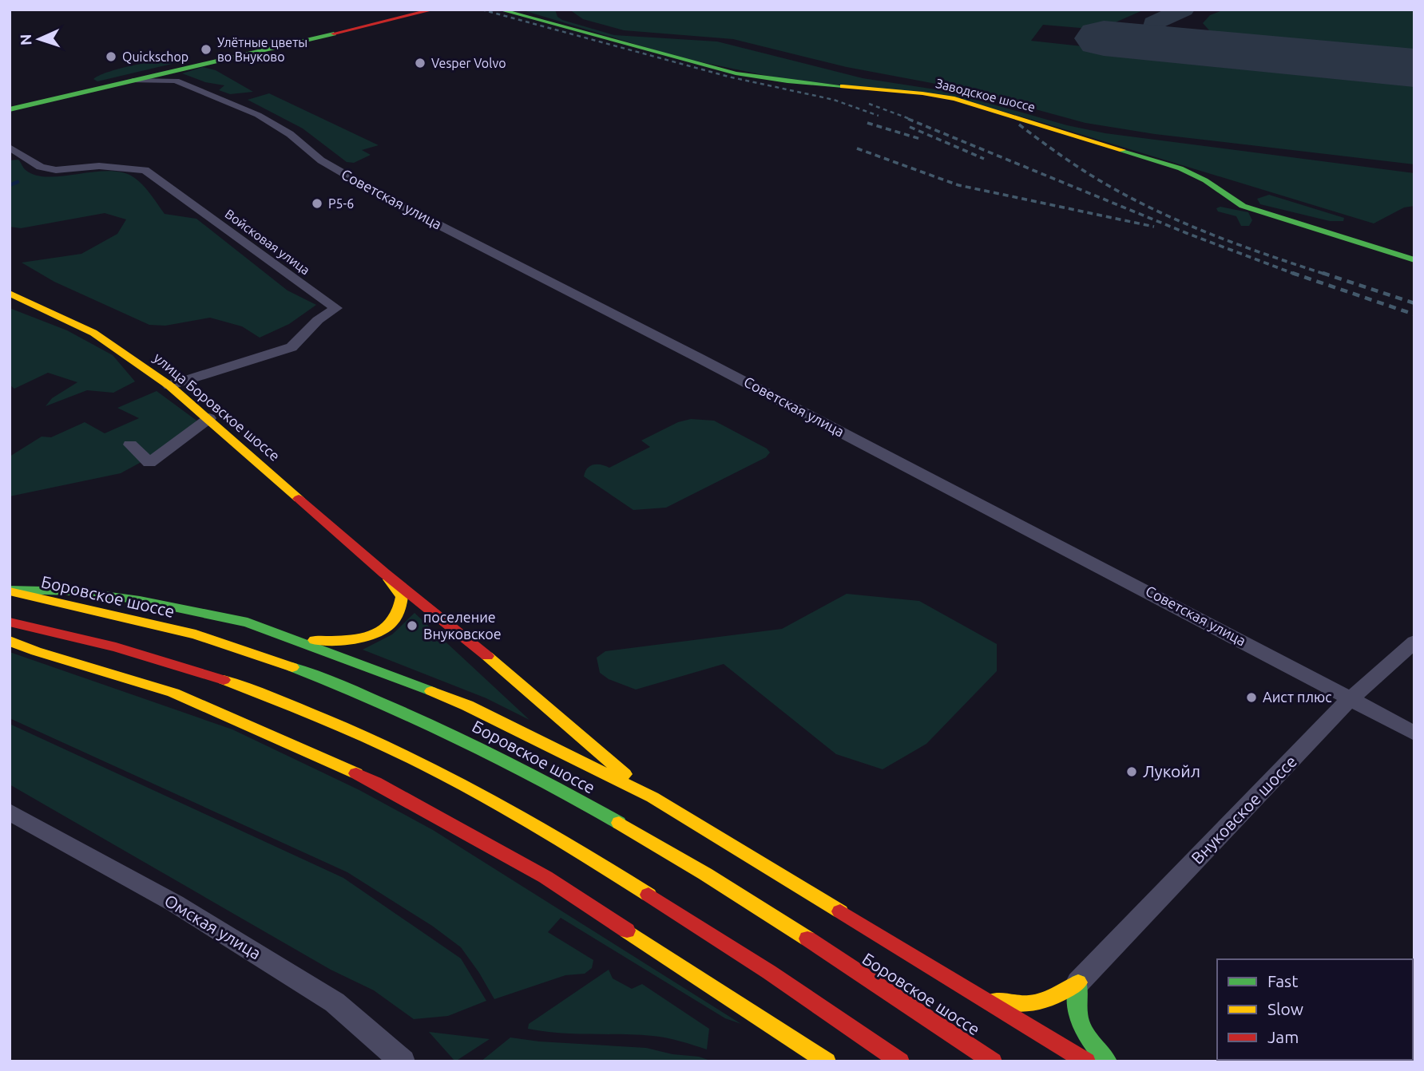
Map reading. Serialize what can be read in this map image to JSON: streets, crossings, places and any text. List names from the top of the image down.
{
  "streets": {
    "street": [
      "Заводское шоссе",
      "Советская улица",
      "Войсковая улица",
      "улица Боровское шоссе",
      "Боровское шоссе",
      "Внуковское шоссе",
      "Омская улица"
    ]
  },
  "crossings": [
    ["Советская улица", "Внуковское шоссе"],
    ["Войсковая улица", "улица Боровское шоссе"]
  ],
  "places": [
    "Улётные цветы во Внуково",
    "Quickschop",
    "Vesper Volvo",
    "Р5-6",
    "поселение Внуковское",
    "Аист плюс",
    "Лукойл"
  ],
  "legend": ["Fast", "Slow", "Jam"],
  "north": "left"
}
